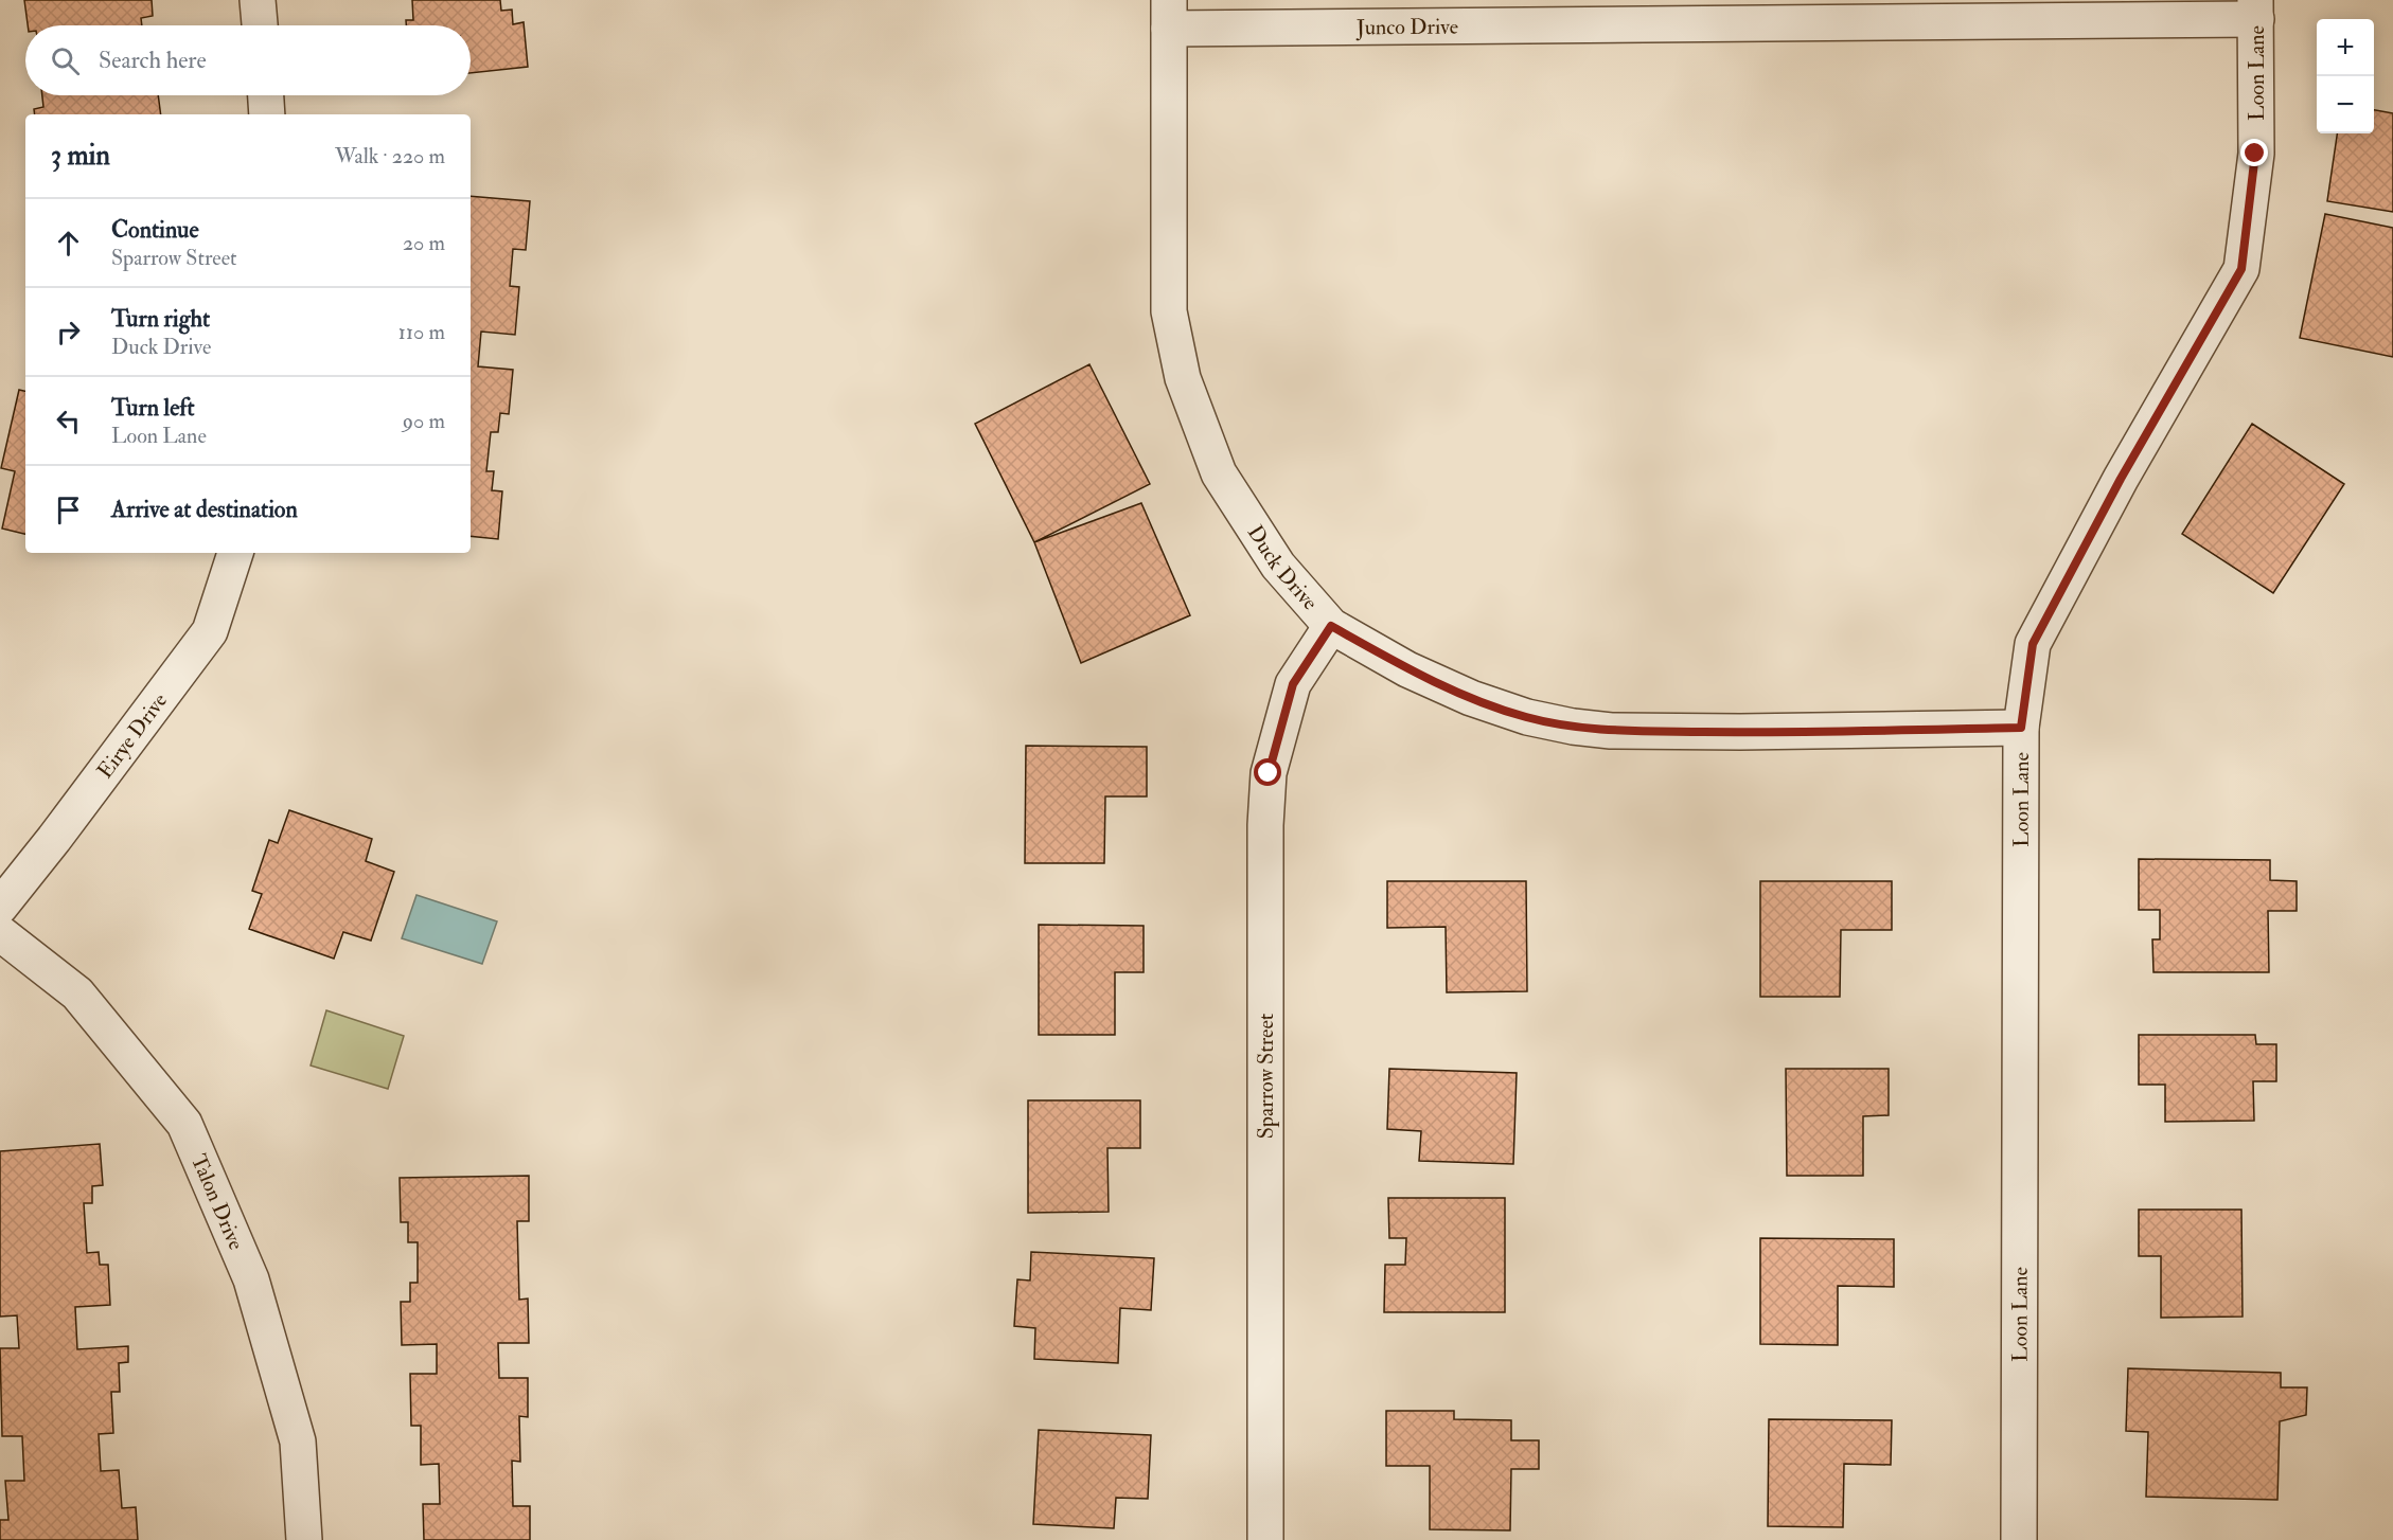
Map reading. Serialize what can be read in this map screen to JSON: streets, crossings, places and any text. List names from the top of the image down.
{
  "streets": {
    "street": [
      "Junco Drive",
      "Loon Lane",
      "Duck Drive",
      "Eirye Drive",
      "Sparrow Street",
      "Talon Drive"
    ]
  },
  "crossings": [
    ["Junco Drive", "Loon Lane"],
    ["Junco Drive", "Duck Drive"],
    ["Loon Lane", "Duck Drive"],
    ["Duck Drive", "Sparrow Street"]
  ],
  "page": {
    "map_buttons": ["+", "−"],
    "search": "Search here",
    "heading": ["3 min", "Walk · 220 m"],
    "list": [
      ["Continue", "Sparrow Street", "20 m"],
      ["Turn right", "Duck Drive", "110 m"],
      ["Turn left", "Loon Lane", "90 m"],
      "Arrive at destination"
    ]
  }
}
